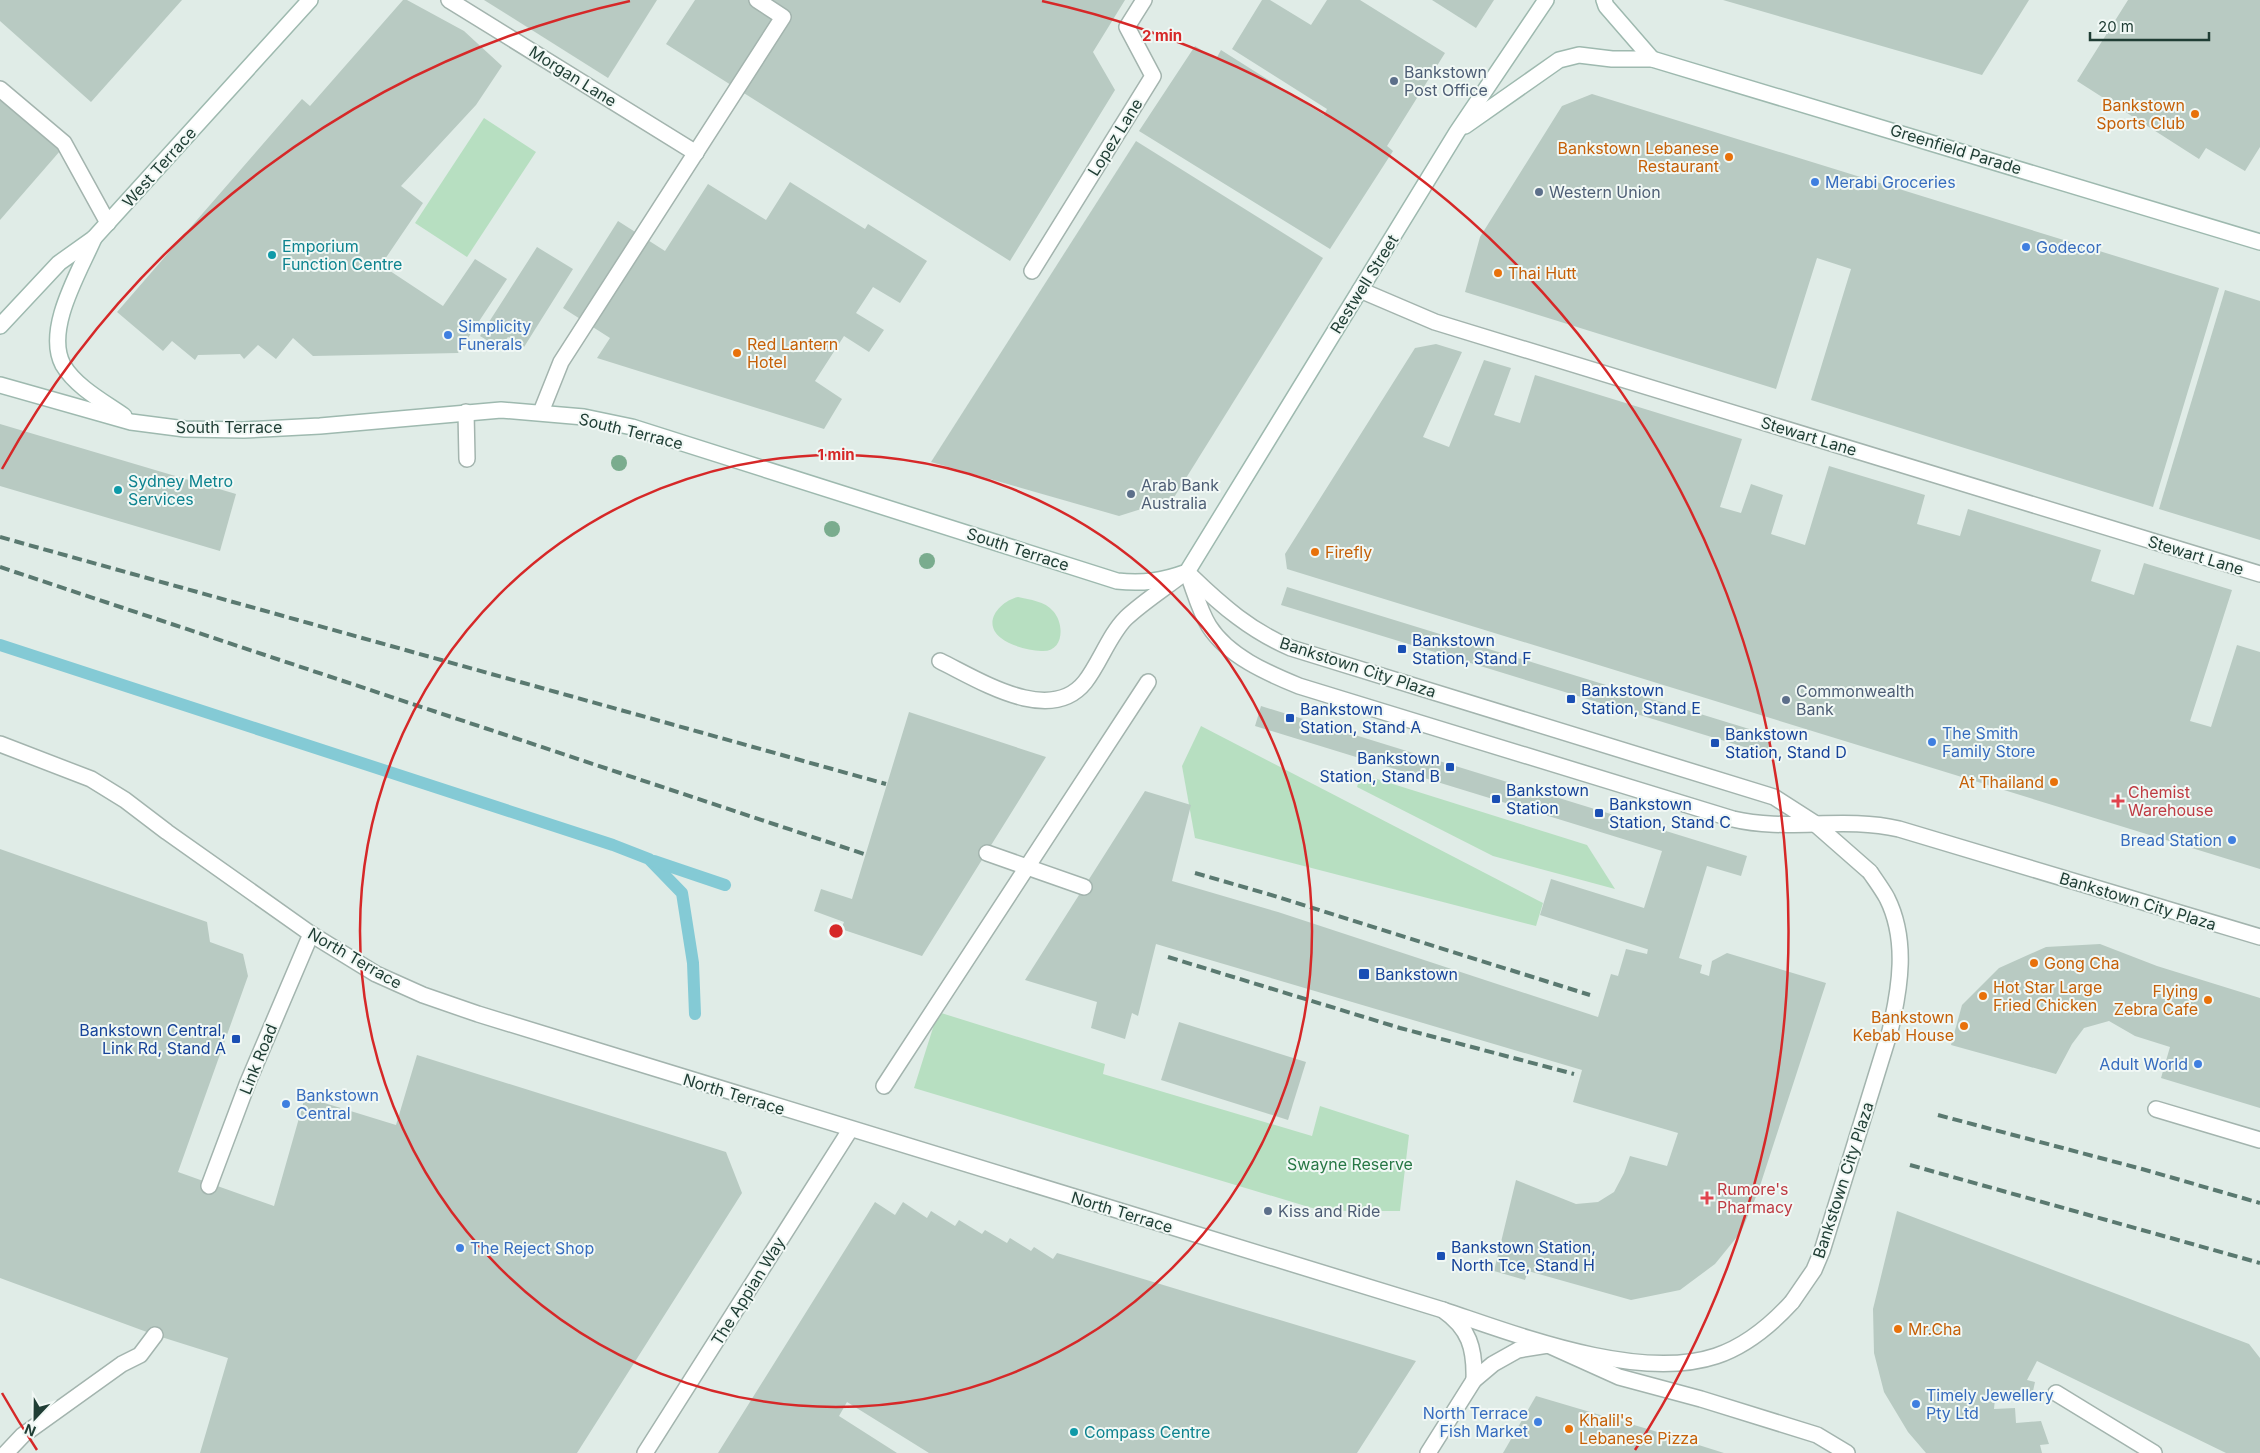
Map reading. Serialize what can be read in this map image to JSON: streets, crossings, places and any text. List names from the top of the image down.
{
  "streets": {
    "street": [
      "Morgan Lane",
      "Lopez Lane",
      "Greenfield Parade",
      "West Terrace",
      "Restwell Street",
      "South Terrace",
      "Stewart Lane",
      "Bankstown City Plaza",
      "North Terrace",
      "Link Road",
      "The Appian Way"
    ]
  },
  "crossings": [
    ["Greenfield Parade", "Restwell Street"],
    ["Restwell Street", "South Terrace"],
    ["Restwell Street", "Stewart Lane"],
    ["Restwell Street", "Bankstown City Plaza"],
    ["South Terrace", "Bankstown City Plaza"],
    ["Bankstown City Plaza", "North Terrace"],
    ["North Terrace", "Link Road"],
    ["North Terrace", "The Appian Way"]
  ],
  "parks": ["Swayne Reserve"],
  "places": {
    "other": [
      "Bankstown Post Office",
      "Bankstown Sports Club",
      "Bankstown Lebanese Restaurant",
      "Merabi Groceries",
      "Western Union",
      "Godecor",
      "Emporium Function Centre",
      "Thai Hutt",
      "Simplicity Funerals",
      "Red Lantern Hotel",
      "Sydney Metro Services",
      "Arab Bank Australia",
      "Firefly",
      "Commonwealth Bank",
      "The Smith Family Store",
      "At Thailand",
      "Bread Station",
      "Gong Cha",
      "Hot Star Large Fried Chicken",
      "Flying Zebra Cafe",
      "Bankstown Kebab House",
      "Adult World",
      "Bankstown Central",
      "Kiss and Ride",
      "The Reject Shop",
      "Mr.Cha",
      "Timely Jewellery Pty Ltd",
      "North Terrace Fish Market",
      "Khalil's Lebanese Pizza",
      "Compass Centre"
    ],
    "transit": [
      "Bankstown Station, Stand F",
      "Bankstown Station, Stand E",
      "Bankstown Station, Stand A",
      "Bankstown Station, Stand D",
      "Bankstown Station, Stand B",
      "Bankstown Station",
      "Bankstown Station, Stand C",
      "Bankstown",
      "Bankstown Central, Link Rd, Stand A",
      "Bankstown Station, North Tce, Stand H"
    ],
    "health": ["Chemist Warehouse", "Rumore's Pharmacy"]
  },
  "scale_bar": "20 m",
  "north": "bottom",
  "rings": ["2 min", "1 min"]
}
